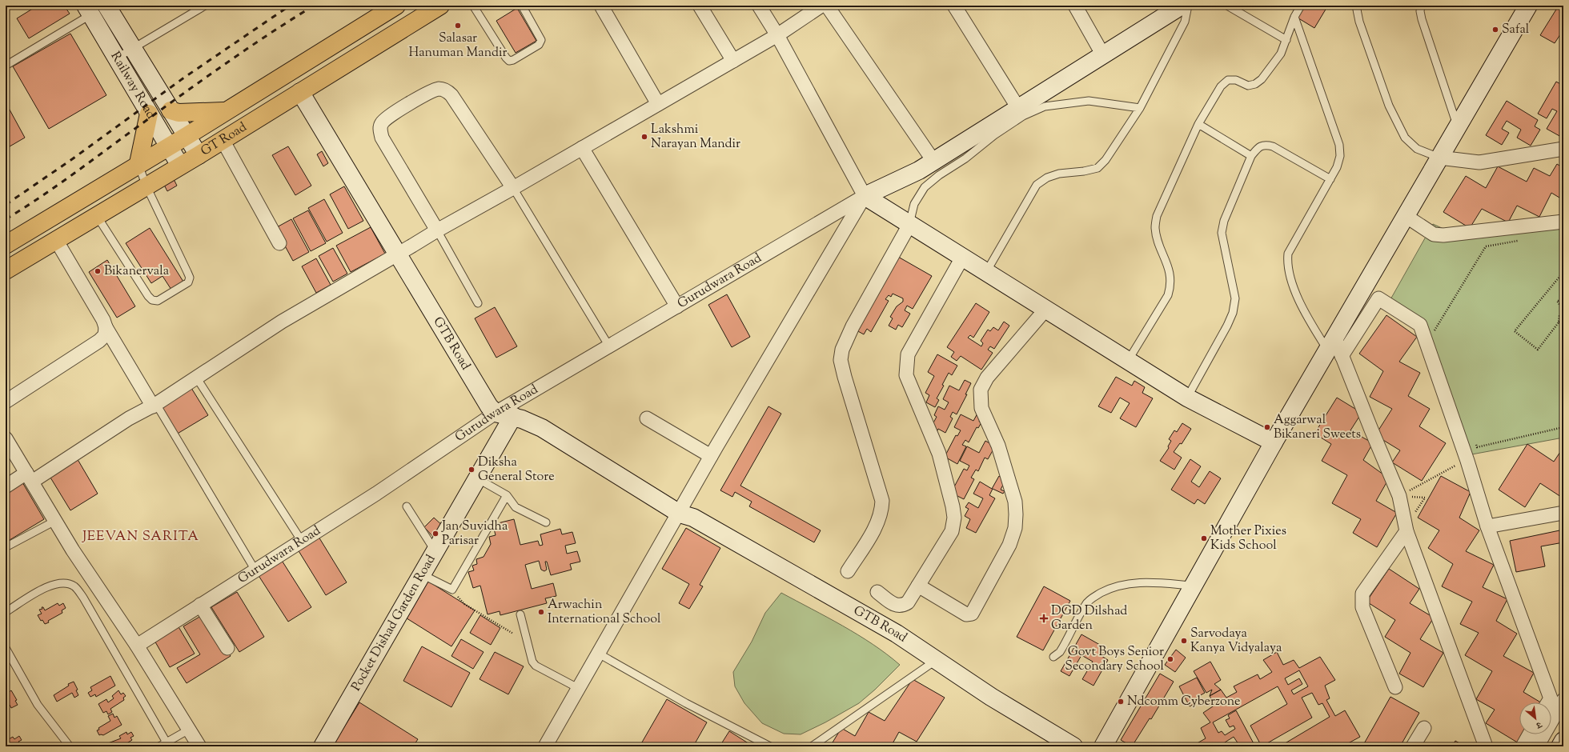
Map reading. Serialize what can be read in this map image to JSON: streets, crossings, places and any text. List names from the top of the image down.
{
  "streets": {
    "highway": ["GT Road"],
    "street": [
      "Railway Road",
      "Gurudwara Road",
      "GTB Road",
      "Pocket Dishad Garden Road"
    ]
  },
  "crossings": [
    ["Railway Road", "GT Road"],
    ["GT Road", "GTB Road"],
    ["Gurudwara Road", "GTB Road"],
    ["GTB Road", "Pocket Dishad Garden Road"]
  ],
  "districts": ["JEEVAN SARITA"],
  "places": {
    "other": [
      "Salasar Hanuman Mandir",
      "Safal",
      "Lakshmi Narayan Mandir",
      "Bikanervala",
      "Aggarwal Bikaneri Sweets",
      "Diksha General Store",
      "Jan Suvidha Parisar",
      "Mother Pixies Kids School",
      "Arwachin International School",
      "Sarvodaya Kanya Vidyalaya",
      "Govt Boys Senior Secondary School",
      "Ndcomm Cyberzone"
    ],
    "health": ["DGD Dilshad Garden"]
  },
  "north": "bottom right"
}
